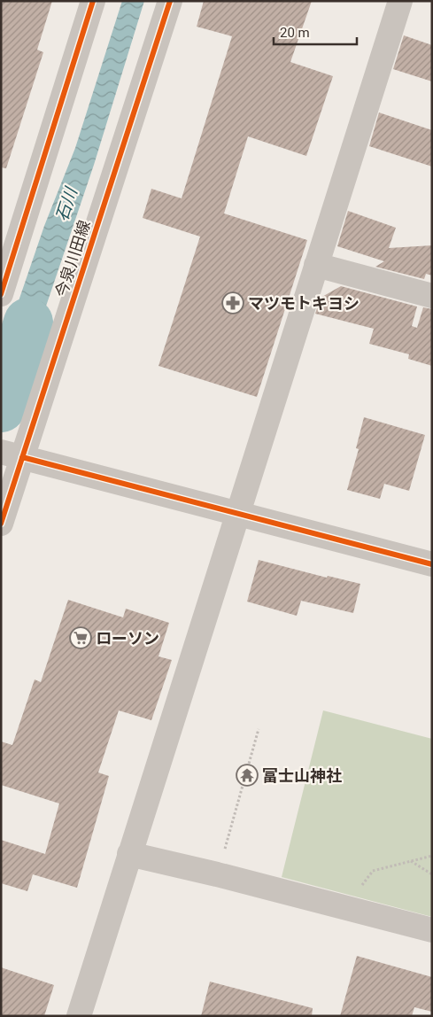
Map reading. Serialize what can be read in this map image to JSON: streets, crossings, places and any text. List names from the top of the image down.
{
  "streets": {
    "street": ["今泉川田線"]
  },
  "water": ["石川"],
  "places": {
    "pharmacy": ["マツモトキヨシ"],
    "supermarket": ["ローソン"],
    "temple": ["富士山神社"]
  },
  "scale_bar": "20 m"
}
